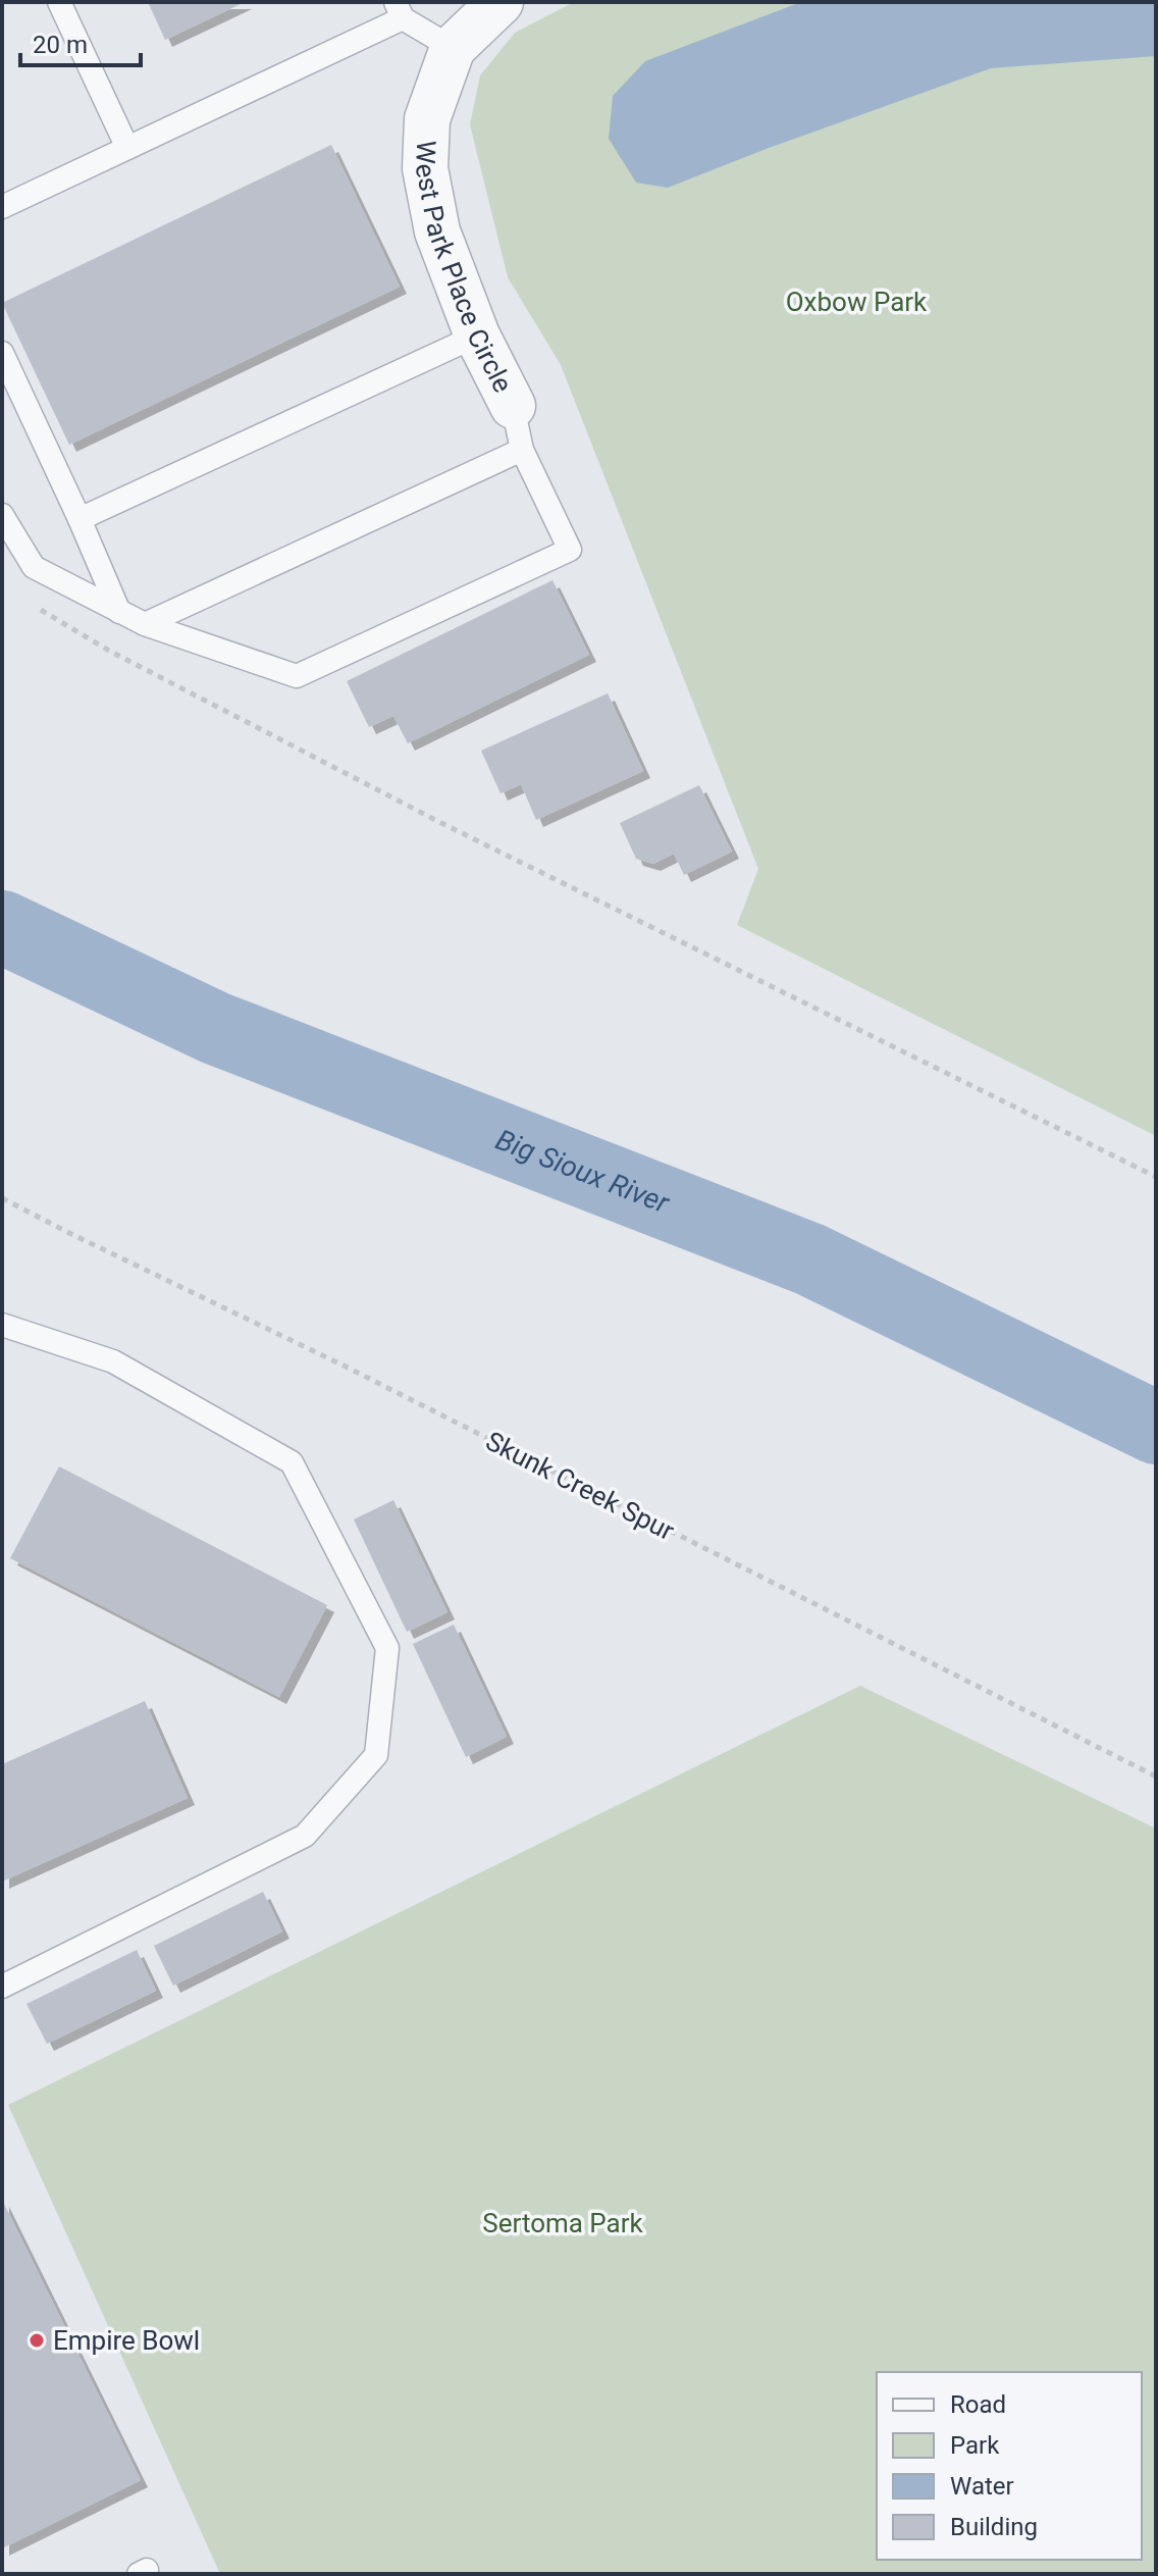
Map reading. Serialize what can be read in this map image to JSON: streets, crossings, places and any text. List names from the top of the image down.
{
  "streets": {
    "street": ["West Park Place Circle"],
    "path": ["Skunk Creek Spur"]
  },
  "water": ["Big Sioux River"],
  "parks": ["Oxbow Park", "Sertoma Park"],
  "places": ["Empire Bowl"],
  "legend": [
    "Road",
    "Park",
    "Water",
    "Building"
  ],
  "scale_bar": "20 m"
}
